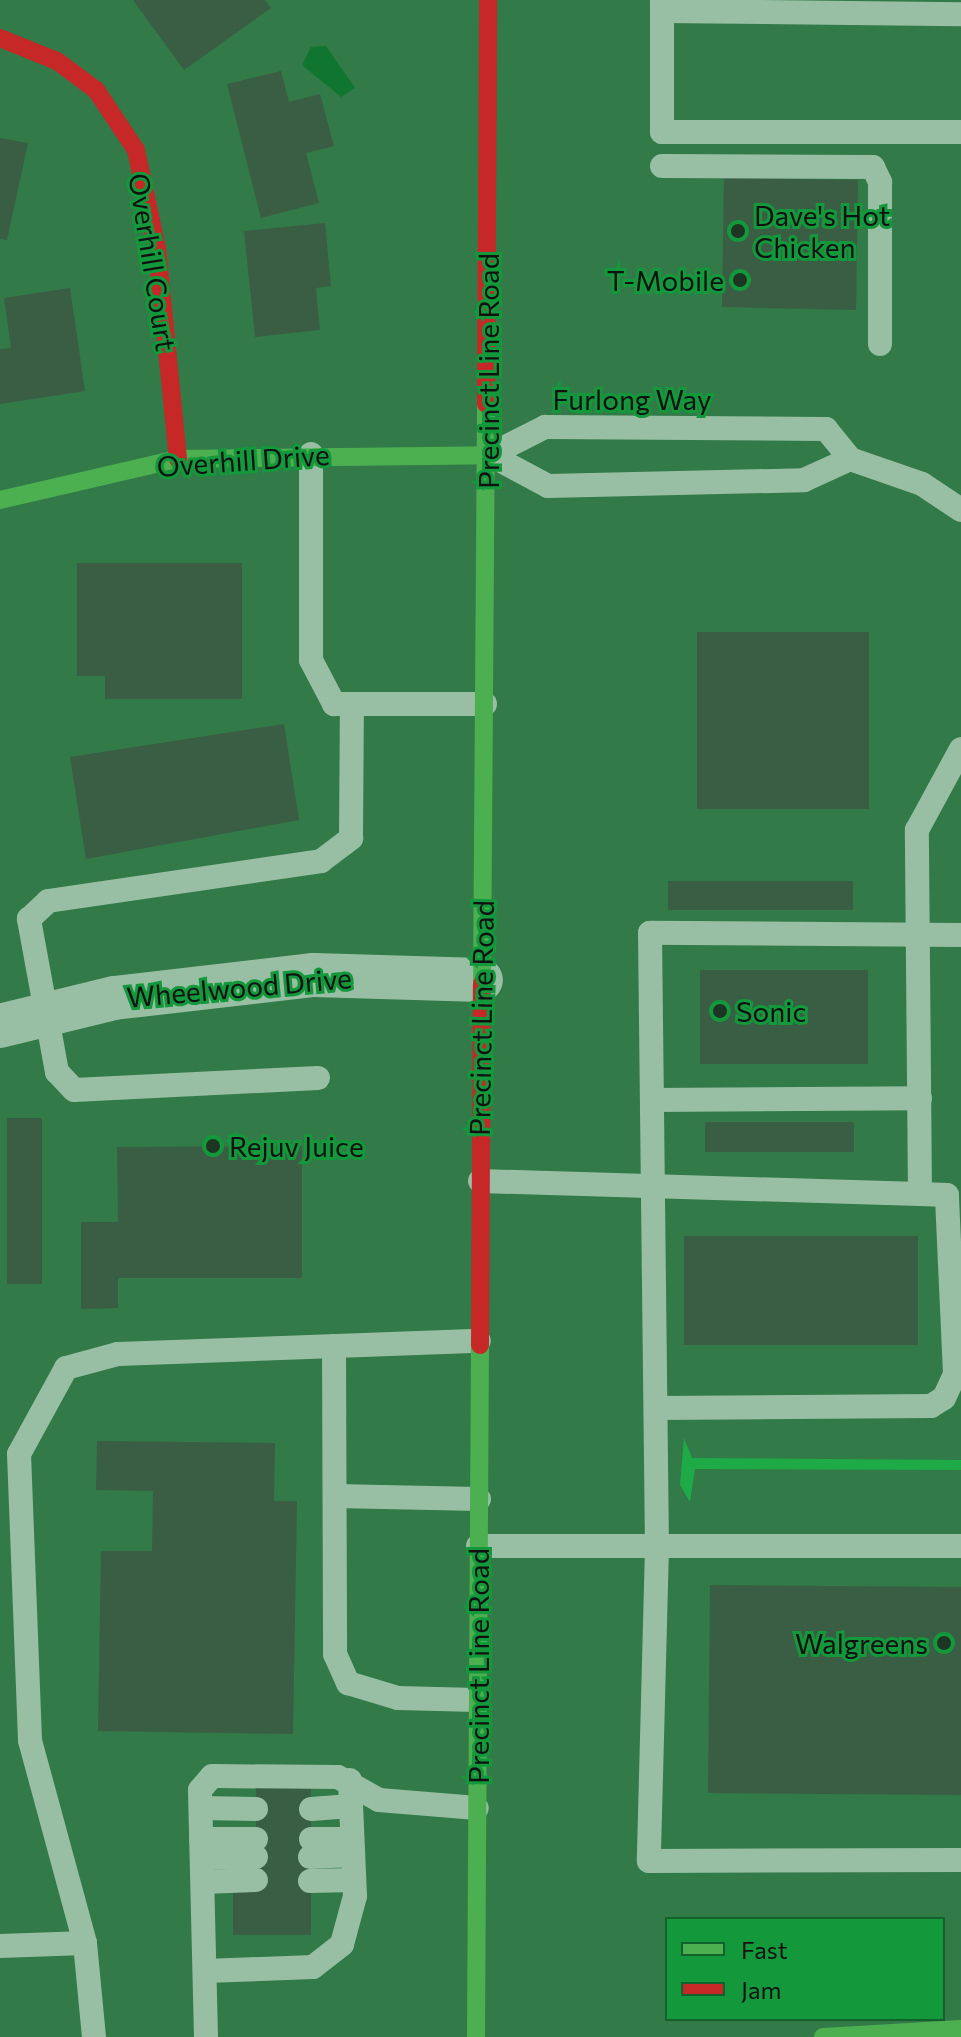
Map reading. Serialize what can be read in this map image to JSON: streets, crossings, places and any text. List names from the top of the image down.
{
  "streets": {
    "main road": ["Overhill Court", "Precinct Line Road", "Overhill Drive"],
    "street": ["Wheelwood Drive"],
    "lane": ["Furlong Way"]
  },
  "crossings": [
    ["Overhill Court", "Overhill Drive"],
    ["Precinct Line Road", "Furlong Way"],
    ["Precinct Line Road", "Overhill Drive"],
    ["Precinct Line Road", "Wheelwood Drive"],
    ["Furlong Way", "Overhill Drive"]
  ],
  "places": [
    "Dave's Hot Chicken",
    "T-Mobile",
    "Sonic",
    "Rejuv Juice",
    "Walgreens"
  ],
  "legend": ["Fast", "Jam"]
}
